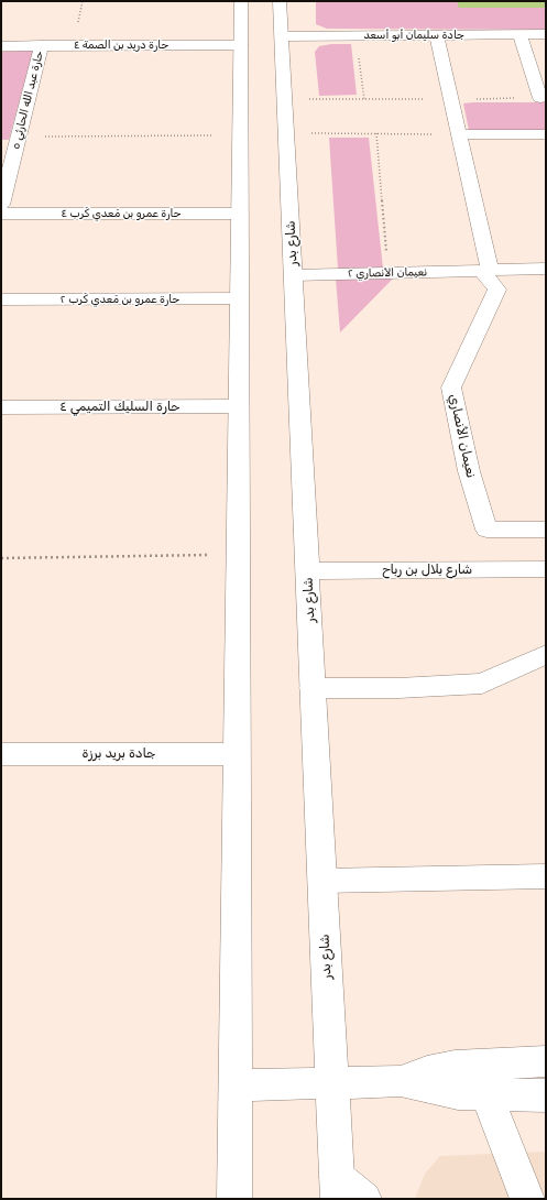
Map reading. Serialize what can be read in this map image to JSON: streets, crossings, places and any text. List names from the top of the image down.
{
  "streets": {
    "main road": [
      "جادة سليمان أبو أسعد",
      "حارة دريد بن الصمة ٤",
      "حارة عبد الله الحارثي ٥",
      "حارة عمرو بن مَعدي كَرب ٤",
      "شارع بدر",
      "نعيمان الأنصاري ٢",
      "حارة عمرو بن مَعدي كَرب ٢",
      "حارة السليك التميمي ٤",
      "نعيمان الأنصاري",
      "شارع بلال بن رباح",
      "جادة بريد برزة"
    ]
  },
  "crossings": [
    ["جادة سليمان أبو أسعد", "شارع بدر"],
    ["حارة دريد بن الصمة ٤", "حارة عبد الله الحارثي ٥"],
    ["شارع بدر", "نعيمان الأنصاري ٢"],
    ["شارع بدر", "شارع بلال بن رباح"],
    ["نعيمان الأنصاري ٢", "نعيمان الأنصاري"]
  ]
}
